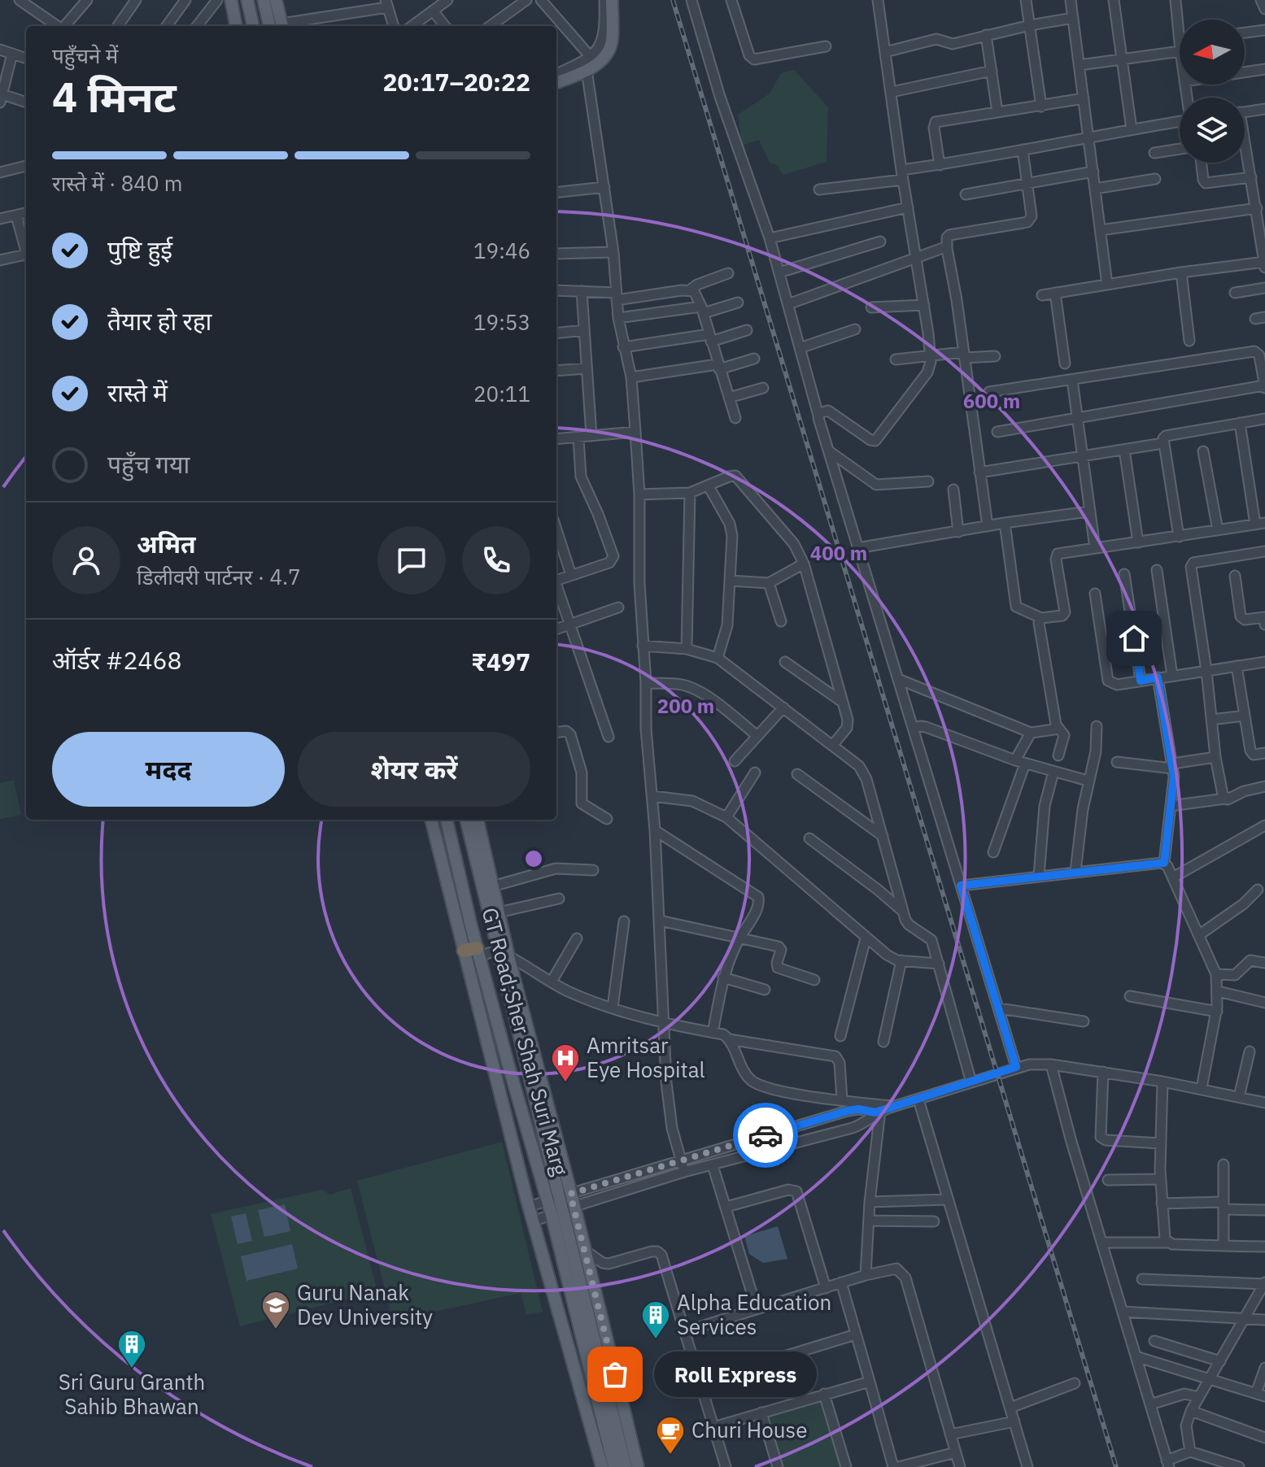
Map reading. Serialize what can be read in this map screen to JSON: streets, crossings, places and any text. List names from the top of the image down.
{
  "streets": {
    "main road": ["GT Road;Sher Shah Suri Marg"]
  },
  "places": {
    "hospital": ["Amritsar Eye Hospital"],
    "school or university": ["Guru Nanak Dev University"],
    "building": ["Alpha Education Services", "Sri Guru Granth Sahib Bhawan"],
    "other": ["Roll Express"],
    "cafe": ["Churi House"]
  },
  "north": "left",
  "page": {
    "heading": ["4 मिनट", "पहुँचने में", "20:17–20:22"],
    "panel": [
      "अमित",
      "डिलीवरी पार्टनर · 4.7",
      "ऑर्डर #2468",
      "₹497"
    ],
    "bar": "रास्ते में · 840 m",
    "list": [
      ["पुष्टि हुई", "19:46"],
      ["तैयार हो रहा", "19:53"],
      ["रास्ते में", "20:11"],
      "पहुँच गया"
    ],
    "buttons": ["मदद", "शेयर करें"],
    "bubble": "Roll Express"
  },
  "rings": ["600 m", "400 m", "200 m"]
}
